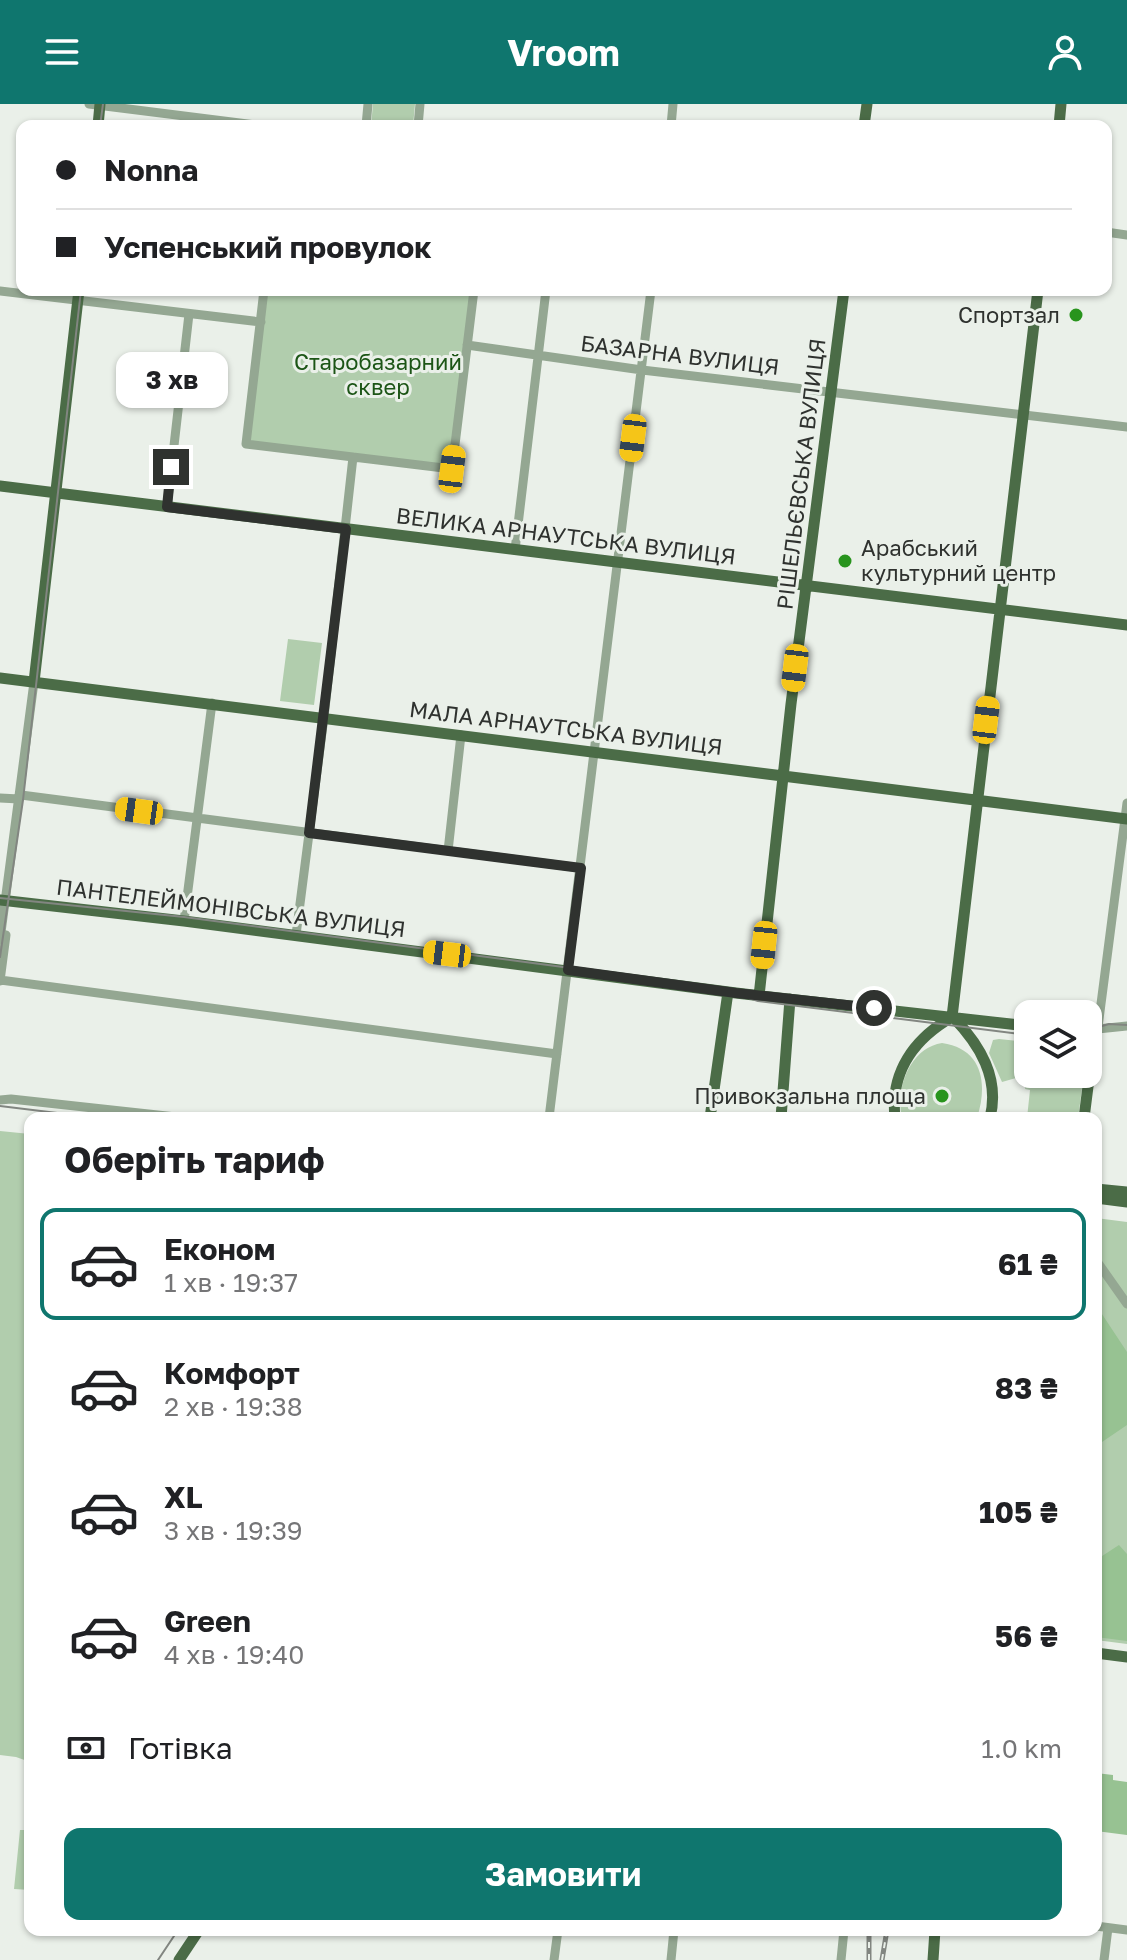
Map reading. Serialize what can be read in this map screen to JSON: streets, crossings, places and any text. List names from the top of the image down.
{
  "streets": {
    "main road": [
      "РІШЕЛЬЄВСЬКА ВУЛИЦЯ",
      "ВЕЛИКА АРНАУТСЬКА ВУЛИЦЯ",
      "МАЛА АРНАУТСЬКА ВУЛИЦЯ",
      "ПАНТЕЛЕЙМОНІВСЬКА ВУЛИЦЯ"
    ],
    "street": ["БАЗАРНА ВУЛИЦЯ"]
  },
  "crossings": [
    ["БАЗАРНА ВУЛИЦЯ", "РІШЕЛЬЄВСЬКА ВУЛИЦЯ"],
    ["РІШЕЛЬЄВСЬКА ВУЛИЦЯ", "ВЕЛИКА АРНАУТСЬКА ВУЛИЦЯ"],
    ["РІШЕЛЬЄВСЬКА ВУЛИЦЯ", "МАЛА АРНАУТСЬКА ВУЛИЦЯ"],
    ["РІШЕЛЬЄВСЬКА ВУЛИЦЯ", "ПАНТЕЛЕЙМОНІВСЬКА ВУЛИЦЯ"]
  ],
  "parks": ["Старобазарний сквер"],
  "places": ["Спортзал", "Арабський культурний центр", "Привокзальна площа"],
  "page": {
    "header": "Vroom",
    "banner": ["Nonna", "Успенський провулок"],
    "bubble": "3 хв",
    "heading": "Оберіть тариф",
    "list": [
      {
        "name": "Економ",
        "note": "1 хв · 19:37",
        "value": "61 ₴"
      },
      {
        "name": "Комфорт",
        "note": "2 хв · 19:38",
        "value": "83 ₴"
      },
      {
        "name": "XL",
        "note": "3 хв · 19:39",
        "value": "105 ₴"
      },
      {
        "name": "Green",
        "note": "4 хв · 19:40",
        "value": "56 ₴"
      }
    ],
    "pay": ["Готівка", "1.0 km"],
    "buttons": "Замовити"
  }
}
